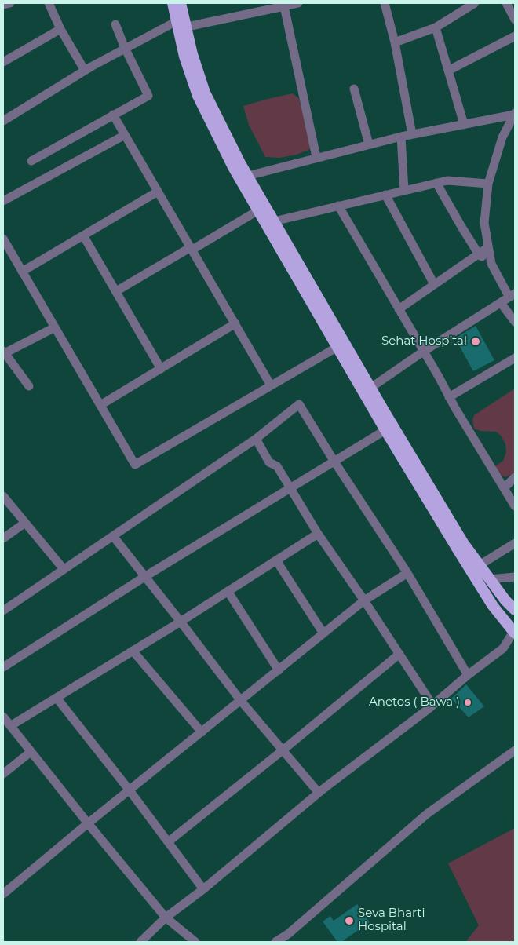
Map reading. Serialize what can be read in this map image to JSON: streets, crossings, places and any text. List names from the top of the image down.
{
  "places": ["Sehat Hospital", "Anetos ( Bawa )", "Seva Bharti Hospital"]
}
